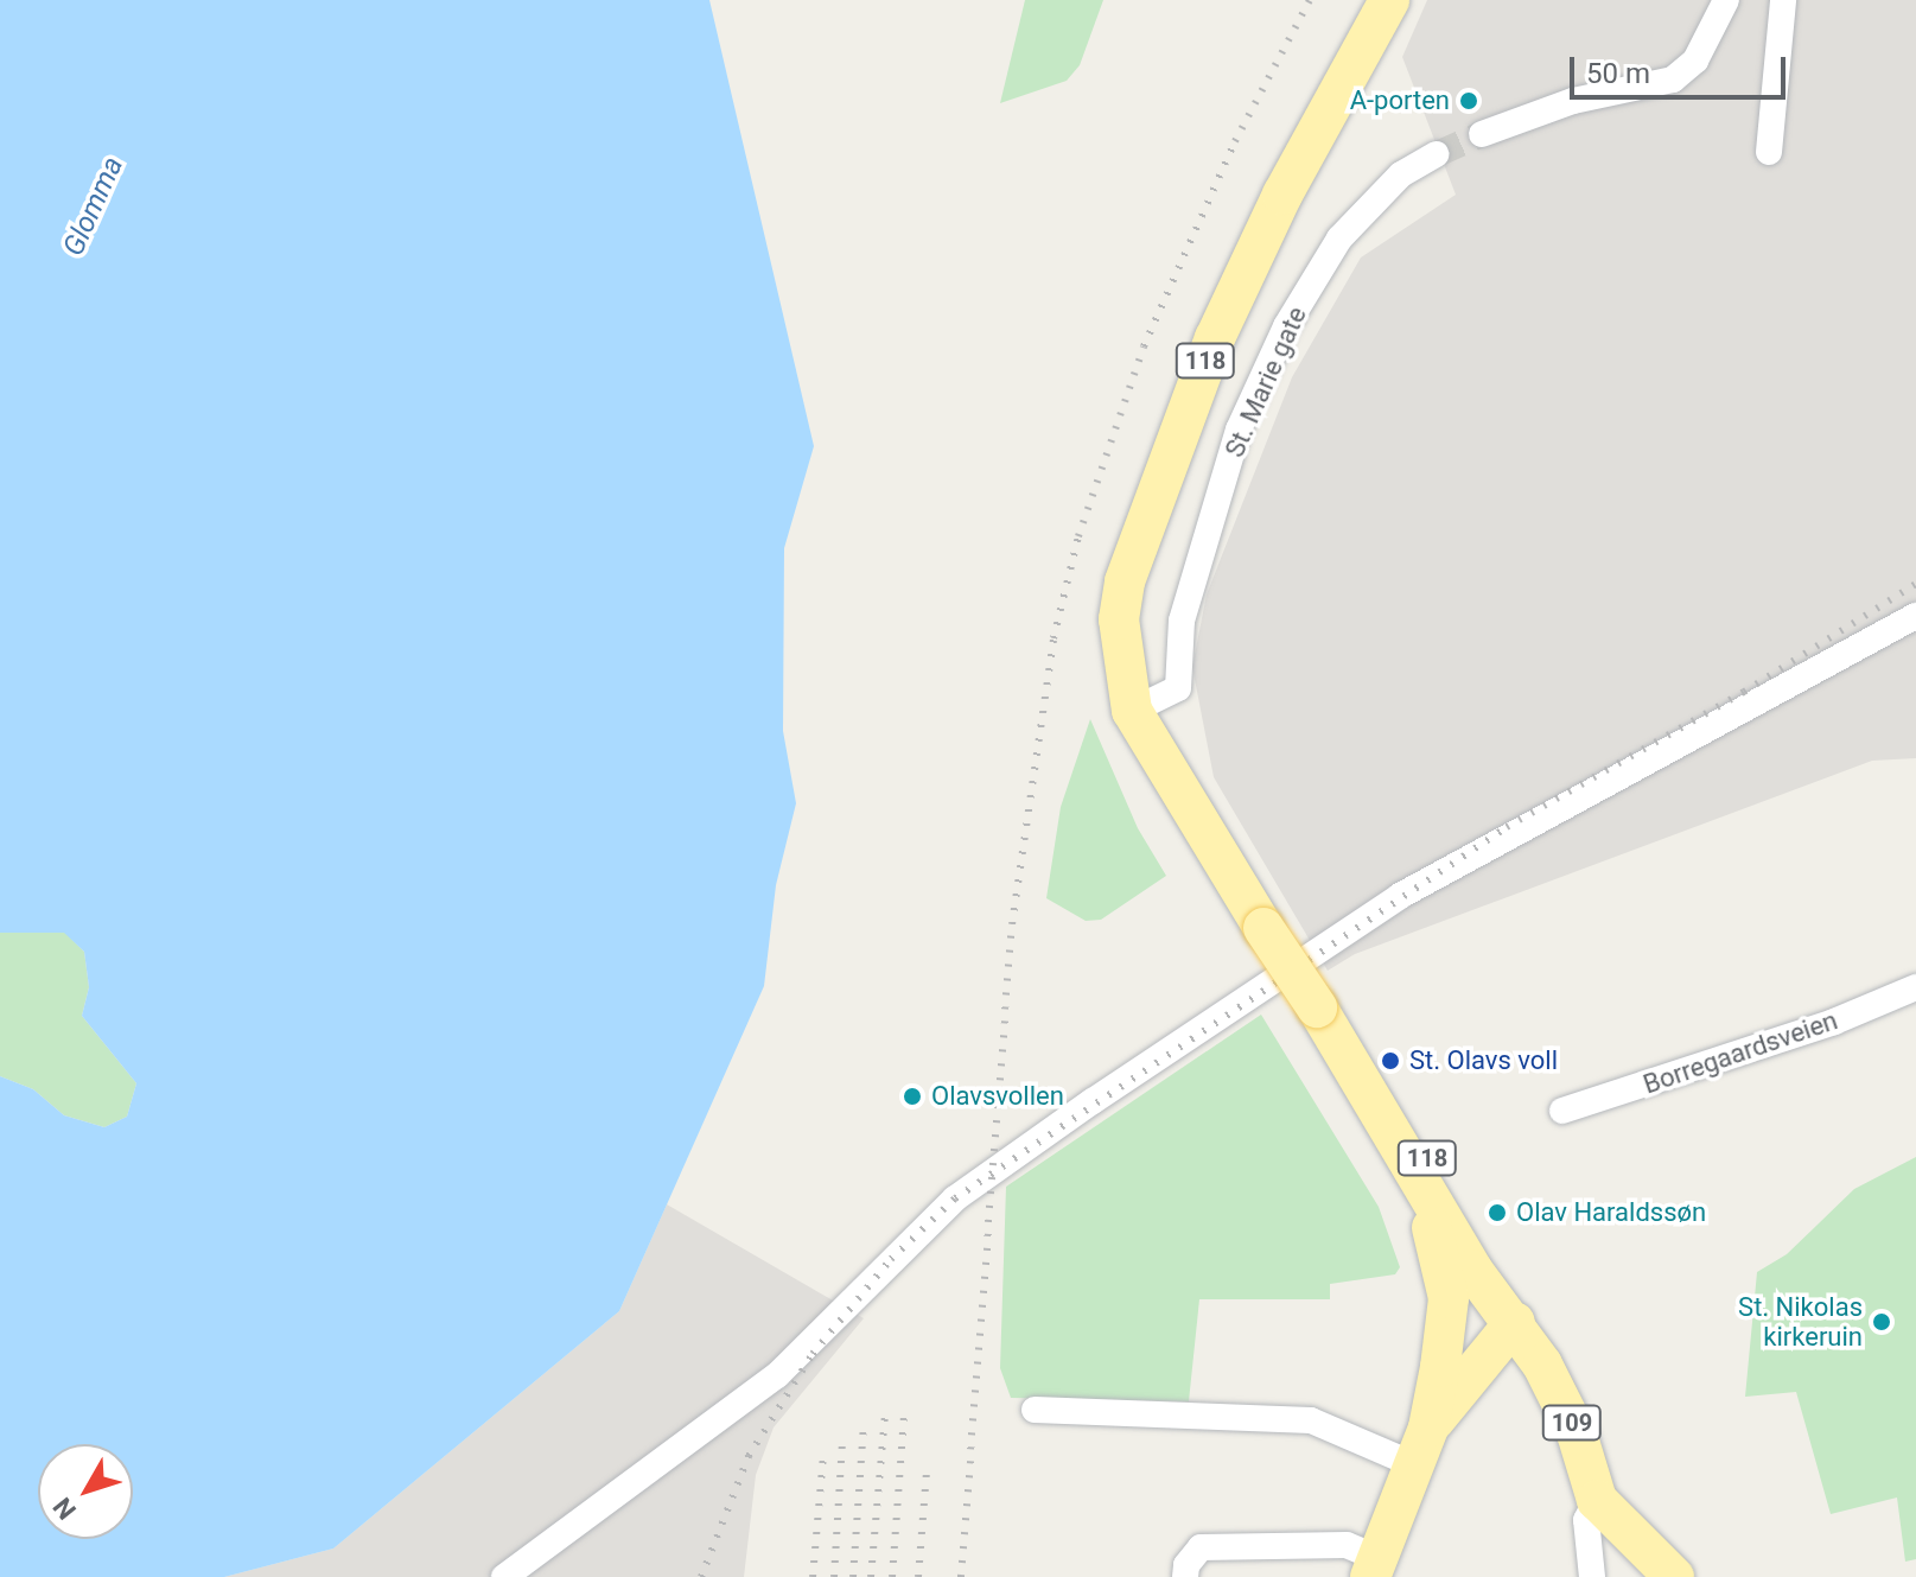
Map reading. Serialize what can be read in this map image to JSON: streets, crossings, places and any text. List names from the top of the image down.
{
  "streets": {
    "main road": ["118", "109"],
    "street": ["St. Marie gate", "Borregaardsveien"]
  },
  "crossings": [
    ["118", "St. Marie gate"],
    ["118", "109"]
  ],
  "water": ["Glomma"],
  "places": [
    "A-porten",
    "St. Olavs voll",
    "Olavsvollen",
    "Olav Haraldssøn",
    "St. Nikolas kirkeruin"
  ],
  "scale_bar": "50 m",
  "north": "bottom left"
}
